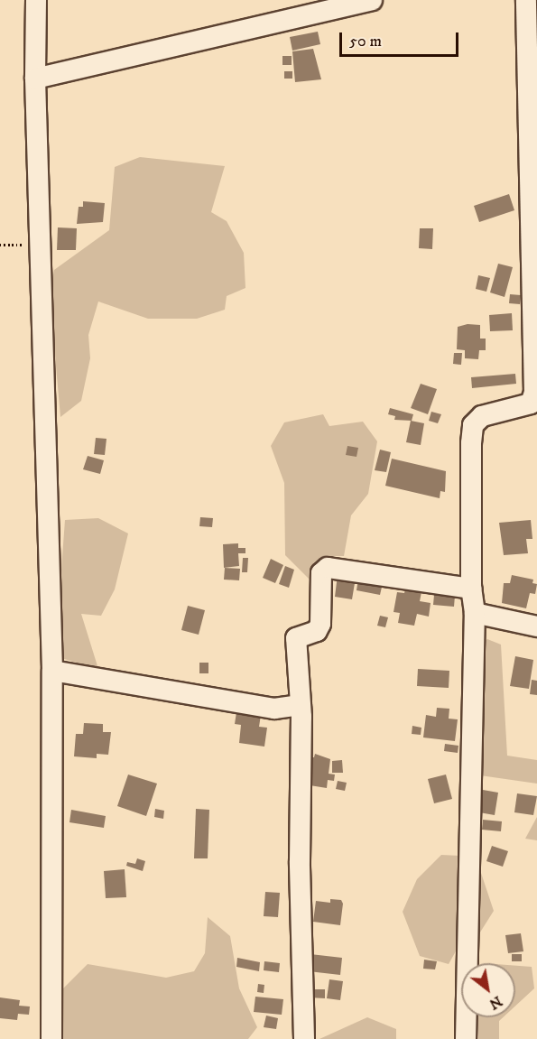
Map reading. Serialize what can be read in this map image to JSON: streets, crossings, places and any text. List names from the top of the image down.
{
  "scale_bar": "50 m",
  "north": "bottom right"
}
